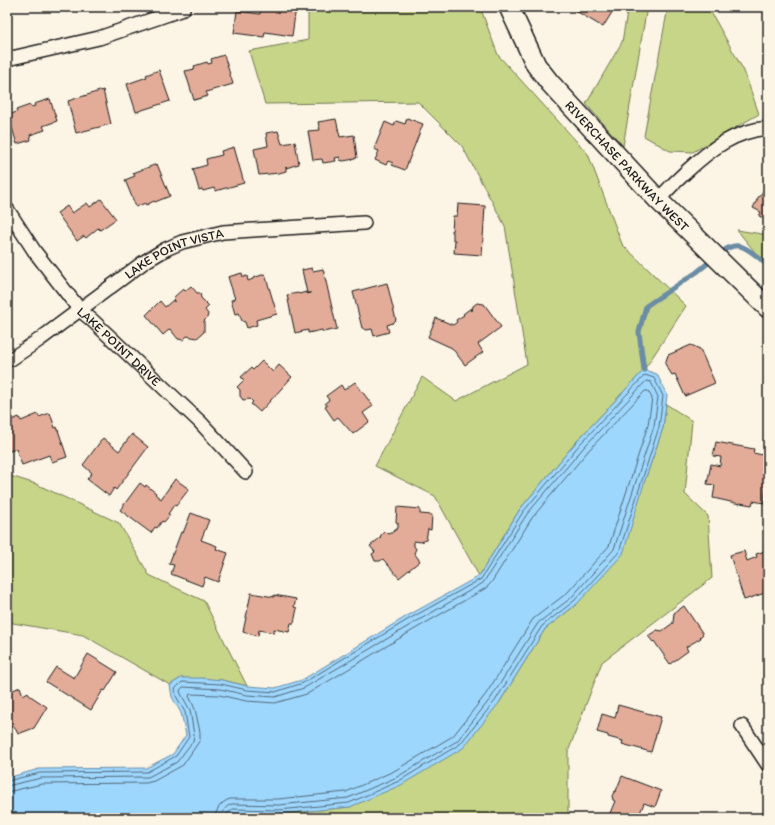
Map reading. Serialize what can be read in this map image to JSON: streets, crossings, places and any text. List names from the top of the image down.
{
  "streets": {
    "street": ["RIVERCHASE PARKWAY WEST", "LAKE POINT VISTA", "LAKE POINT DRIVE"]
  },
  "crossings": [
    ["LAKE POINT VISTA", "LAKE POINT DRIVE"]
  ]
}
